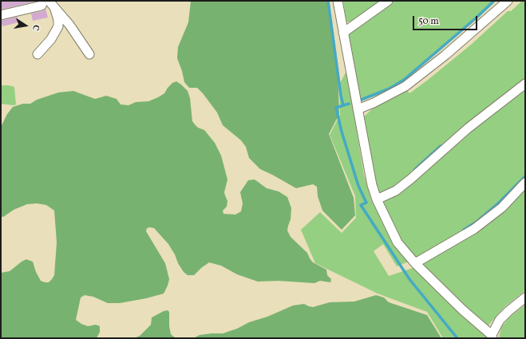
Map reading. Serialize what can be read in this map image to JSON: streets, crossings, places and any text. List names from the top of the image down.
{
  "scale_bar": "50 m",
  "north": "right"
}
